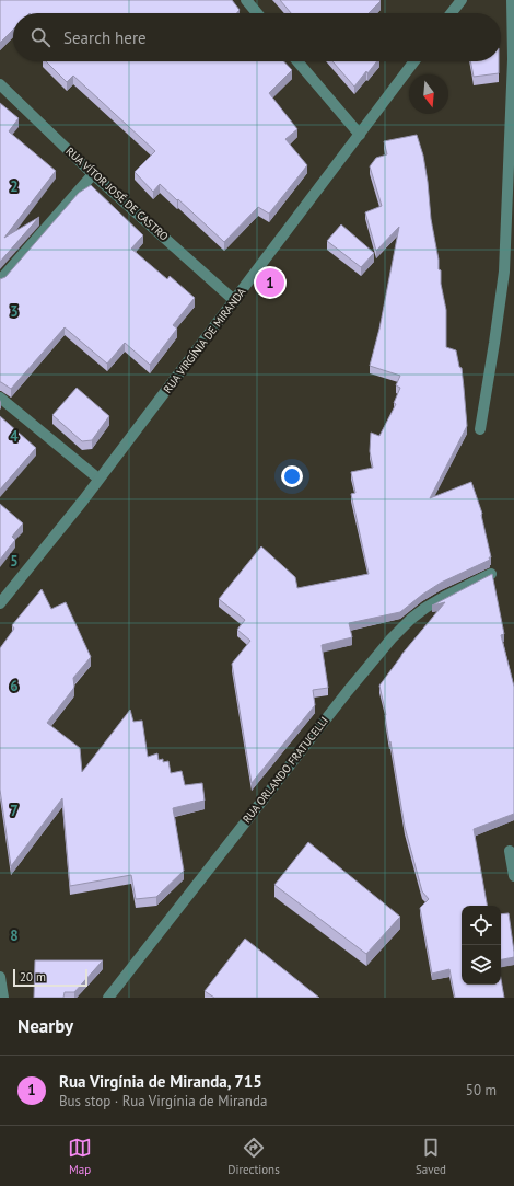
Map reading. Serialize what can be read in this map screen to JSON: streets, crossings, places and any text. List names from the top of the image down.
{
  "streets": {
    "street": ["RUA VÍTOR JOSÉ DE CASTRO", "RUA VIRGÍNIA DE MIRANDA", "RUA ORLANDO FRATUCELLI"]
  },
  "crossings": [
    ["RUA VÍTOR JOSÉ DE CASTRO", "RUA VIRGÍNIA DE MIRANDA"]
  ],
  "scale_bar": "20 m",
  "north": "bottom",
  "page": {
    "search": "Search here",
    "pins": "1",
    "scale": "20 m",
    "heading": "Nearby",
    "list": [
      {
        "mark": "1",
        "name": "Rua Virgínia de Miranda, 715",
        "note": "Bus stop · Rua Virgínia de Miranda",
        "value": "50 m"
      }
    ],
    "nav": ["Map", "Directions", "Saved"]
  },
  "grid": {
    "rows": [
      "2",
      "3",
      "4",
      "5",
      "6",
      "7",
      "8"
    ]
  }
}
